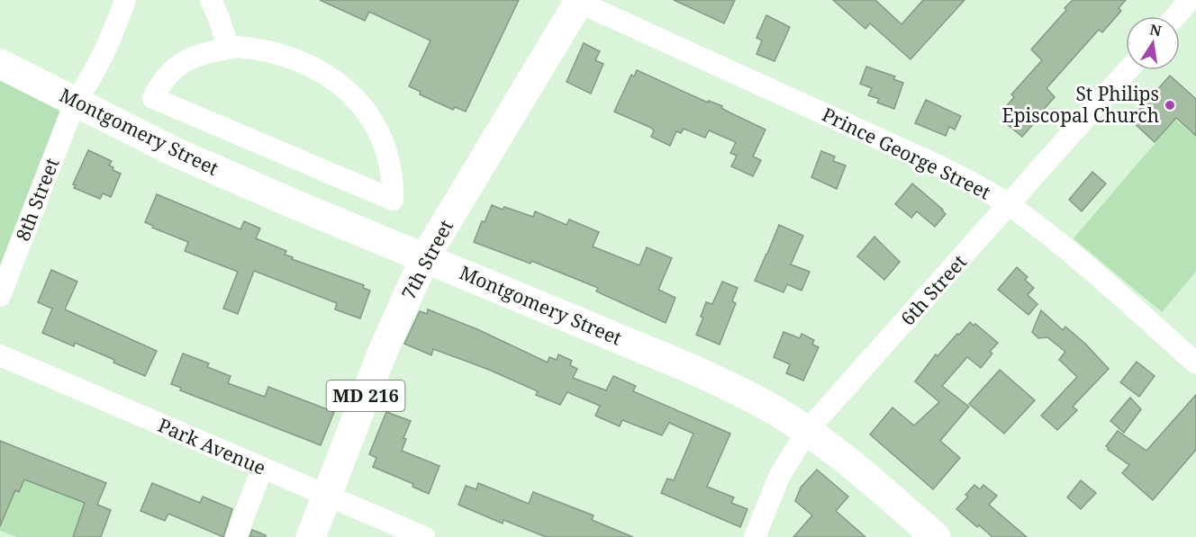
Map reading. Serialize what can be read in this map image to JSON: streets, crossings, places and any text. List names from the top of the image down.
{
  "streets": {
    "street": [
      "Montgomery Street",
      "Prince George Street",
      "8th Street",
      "7th Street",
      "6th Street",
      "MD 216",
      "Park Avenue"
    ]
  },
  "crossings": [
    ["Montgomery Street", "8th Street"],
    ["Montgomery Street", "7th Street"],
    ["Montgomery Street", "6th Street"],
    ["Prince George Street", "7th Street"],
    ["Prince George Street", "6th Street"],
    ["7th Street", "Park Avenue"]
  ],
  "places": ["St Philips Episcopal Church"],
  "north": "top"
}
